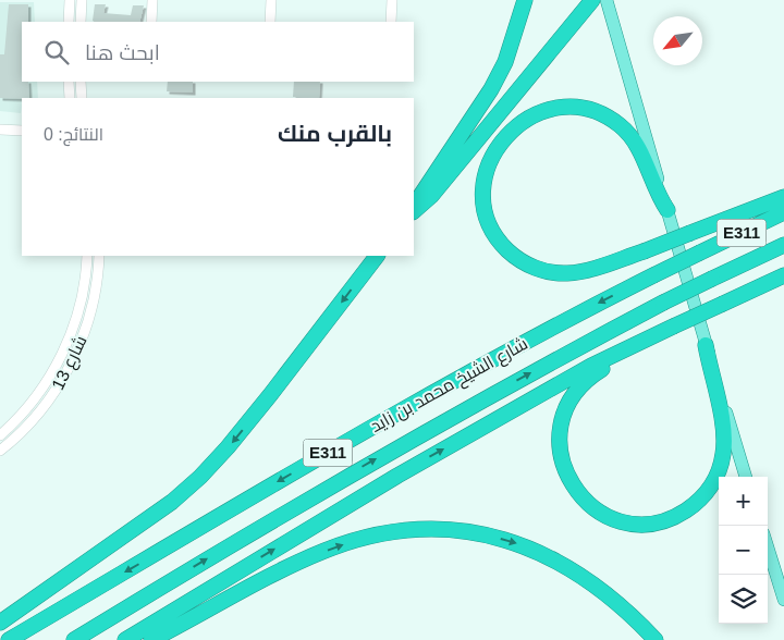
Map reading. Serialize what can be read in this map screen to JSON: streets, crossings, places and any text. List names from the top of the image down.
{
  "streets": {
    "highway": ["E311", "شارع الشيخ محمد بن زايد"],
    "street": ["شارع 13"]
  },
  "north": "bottom left",
  "page": {
    "search": "ابحث هنا",
    "heading": ["بالقرب منك", "النتائج: 0"],
    "map_buttons": ["+", "−"]
  }
}
